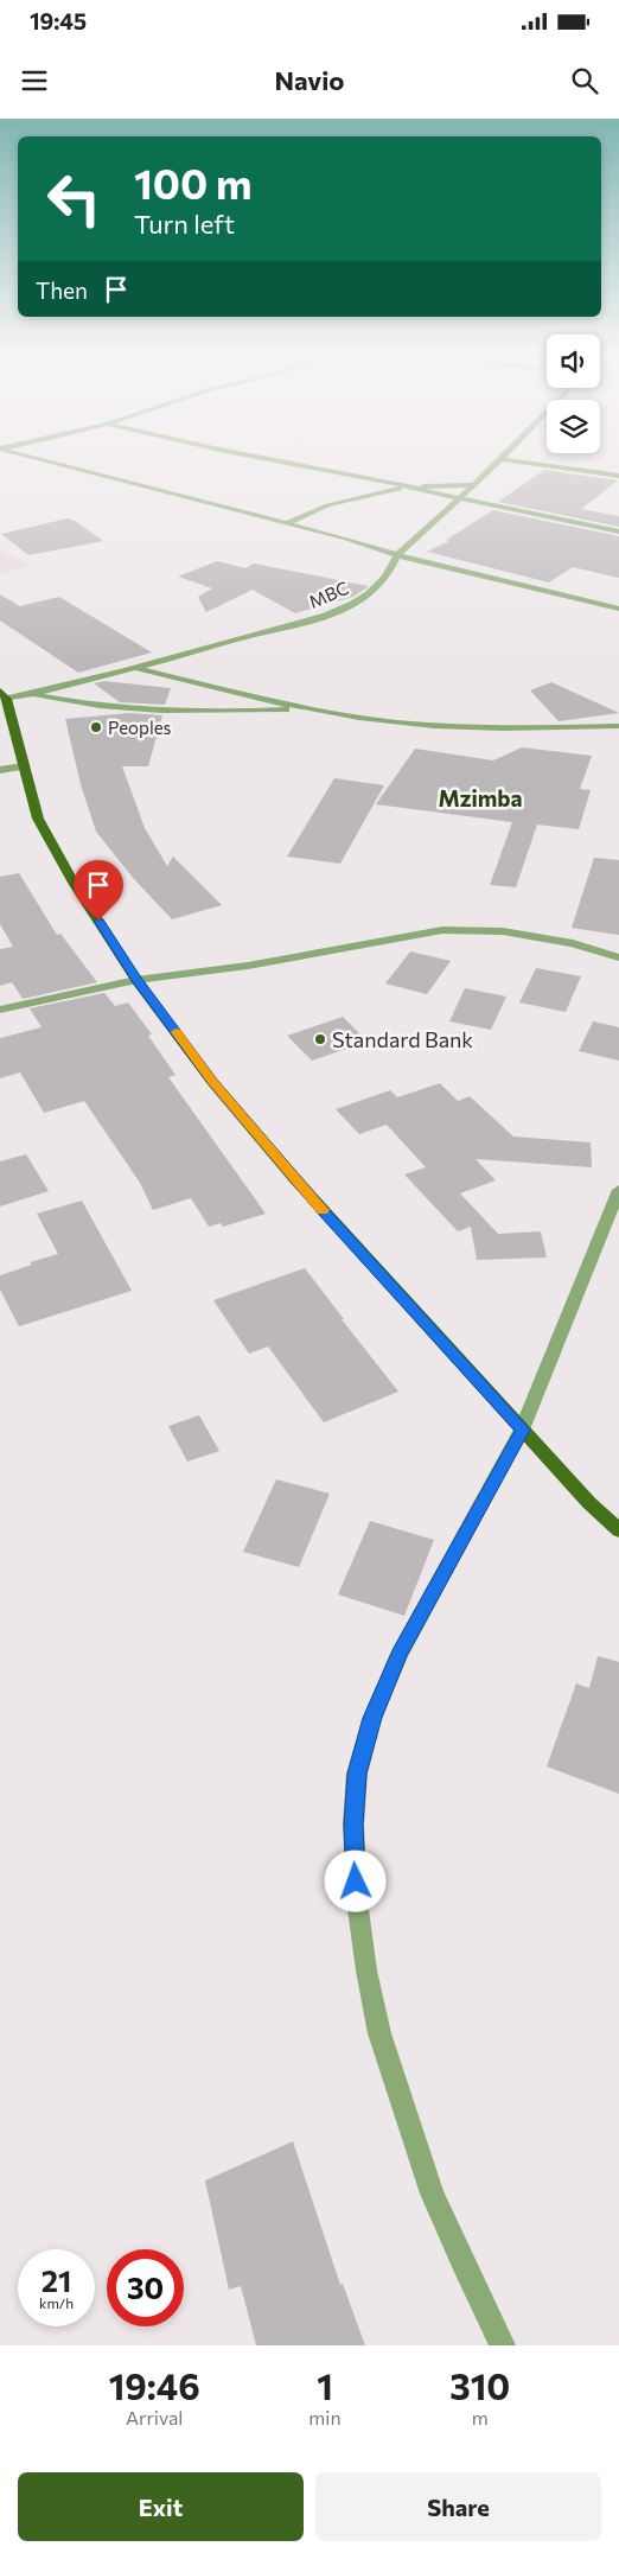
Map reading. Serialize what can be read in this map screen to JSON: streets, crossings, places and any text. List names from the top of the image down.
{
  "streets": {
    "street": ["MBC"]
  },
  "districts": ["Mzimba"],
  "places": ["Peoples", "Standard Bank"],
  "page": {
    "status": "19:45",
    "header": "Navio",
    "turn": ["100 m", "Turn left"],
    "then": "Then",
    "speed": "21 km/h",
    "limit": "30",
    "eta": [
      "19:46",
      "Arrival",
      "1",
      "min",
      "310",
      "m"
    ],
    "buttons": ["Exit", "Share"]
  }
}
